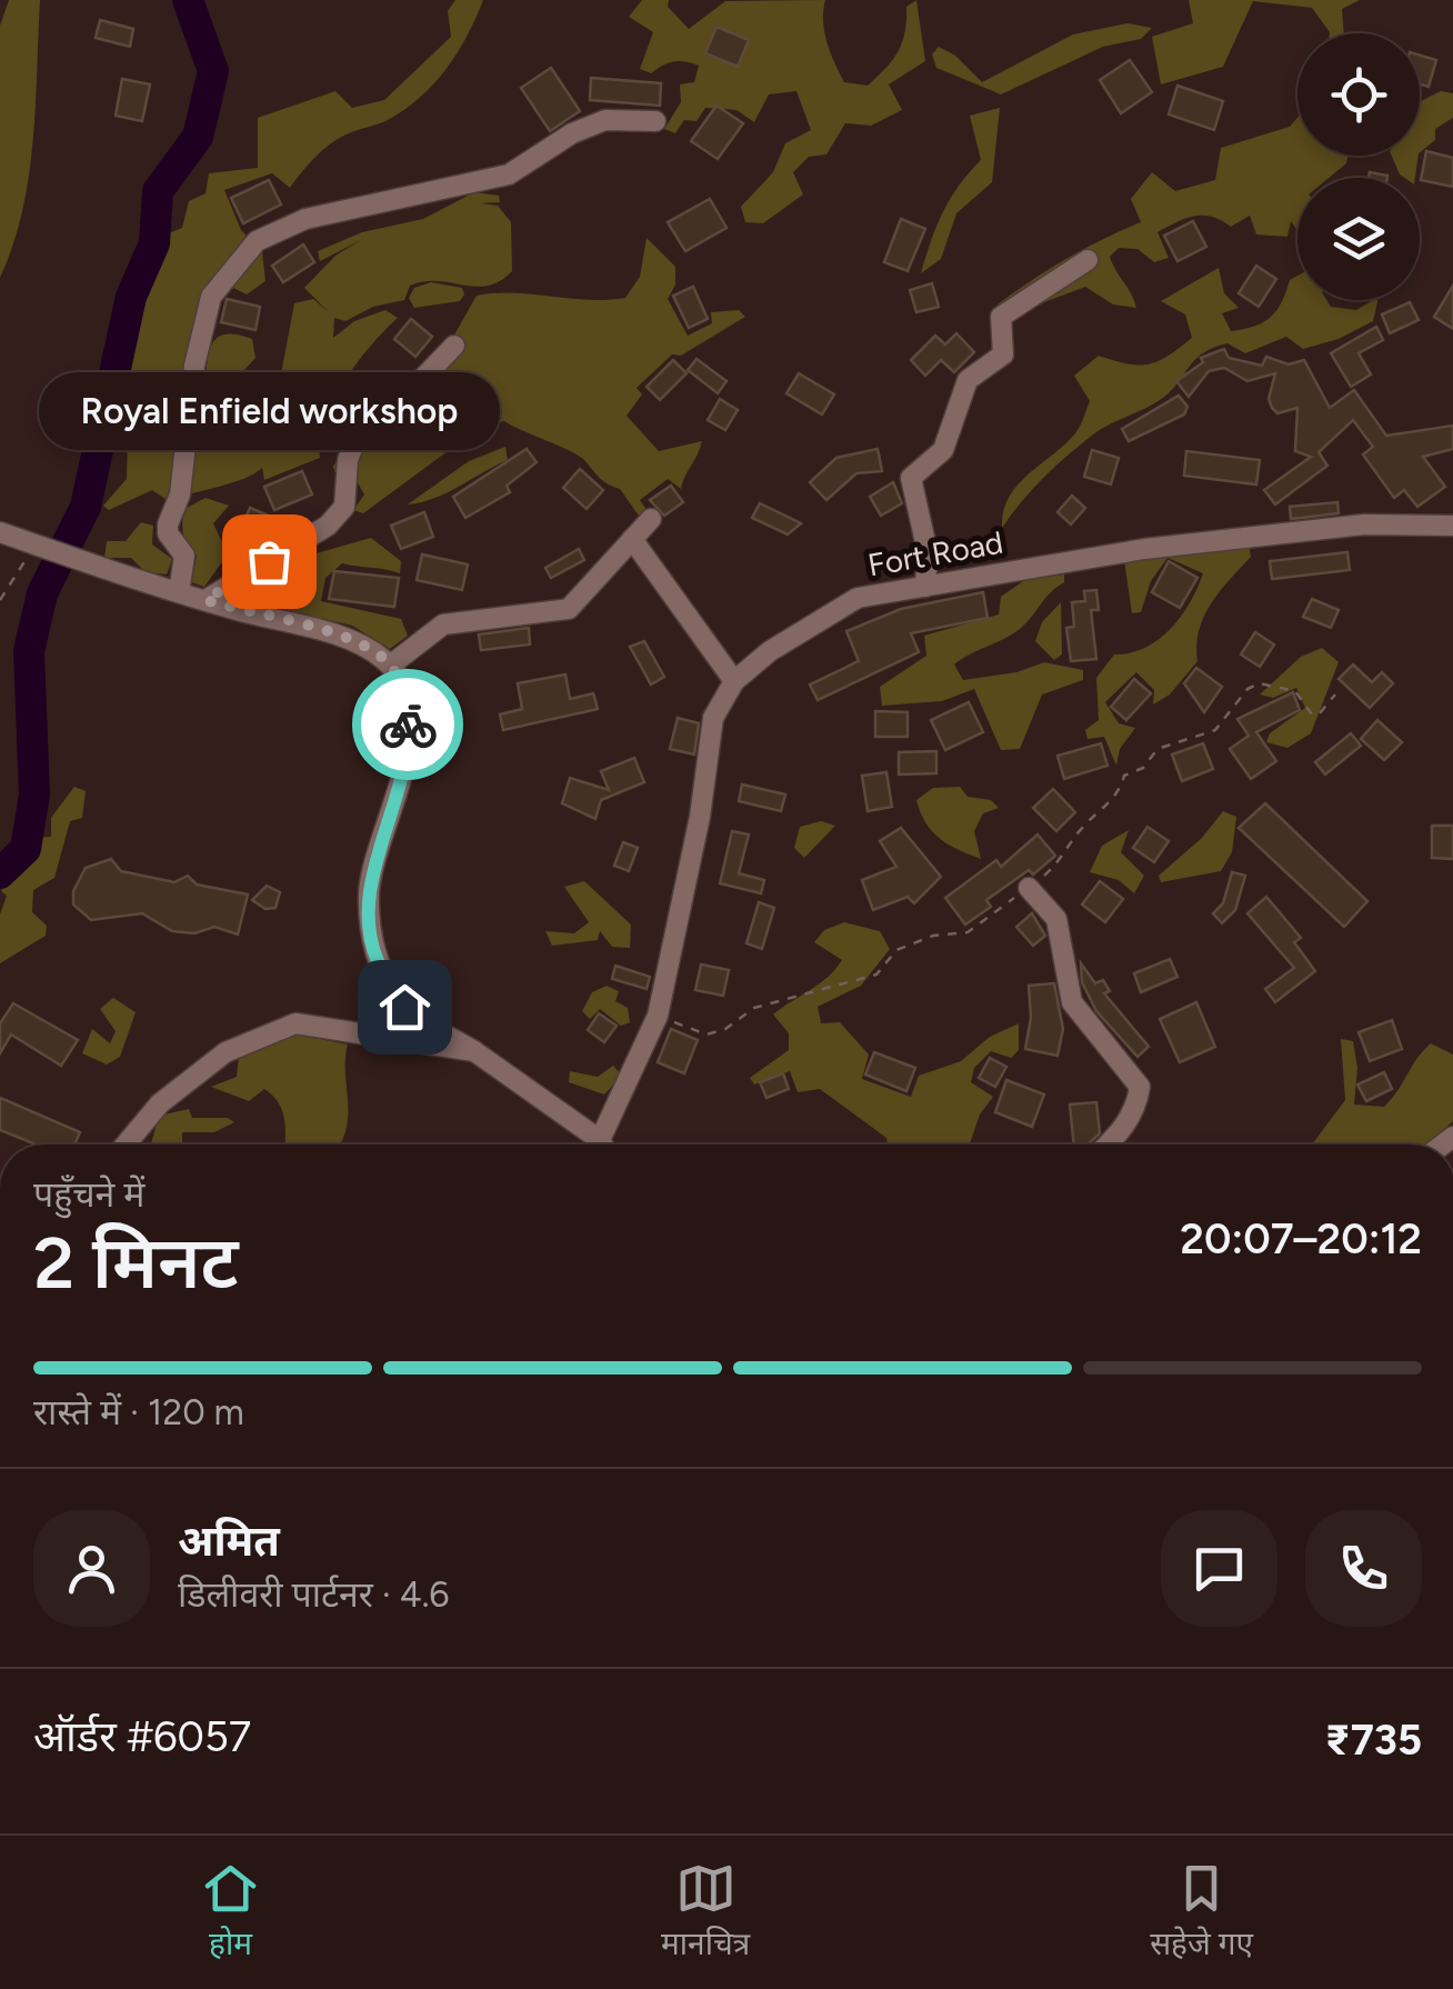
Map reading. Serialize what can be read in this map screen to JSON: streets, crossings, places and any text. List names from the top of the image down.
{
  "streets": {
    "street": ["Fort Road"]
  },
  "places": ["Royal Enfield workshop"],
  "page": {
    "bubble": "Royal Enfield workshop",
    "heading": ["2 मिनट", "पहुँचने में", "20:07–20:12"],
    "panel": [
      "अमित",
      "डिलीवरी पार्टनर · 4.6",
      "ऑर्डर #6057",
      "₹735"
    ],
    "bar": "रास्ते में · 120 m",
    "tabs": ["होम", "मानचित्र", "सहेजे गए"]
  }
}
